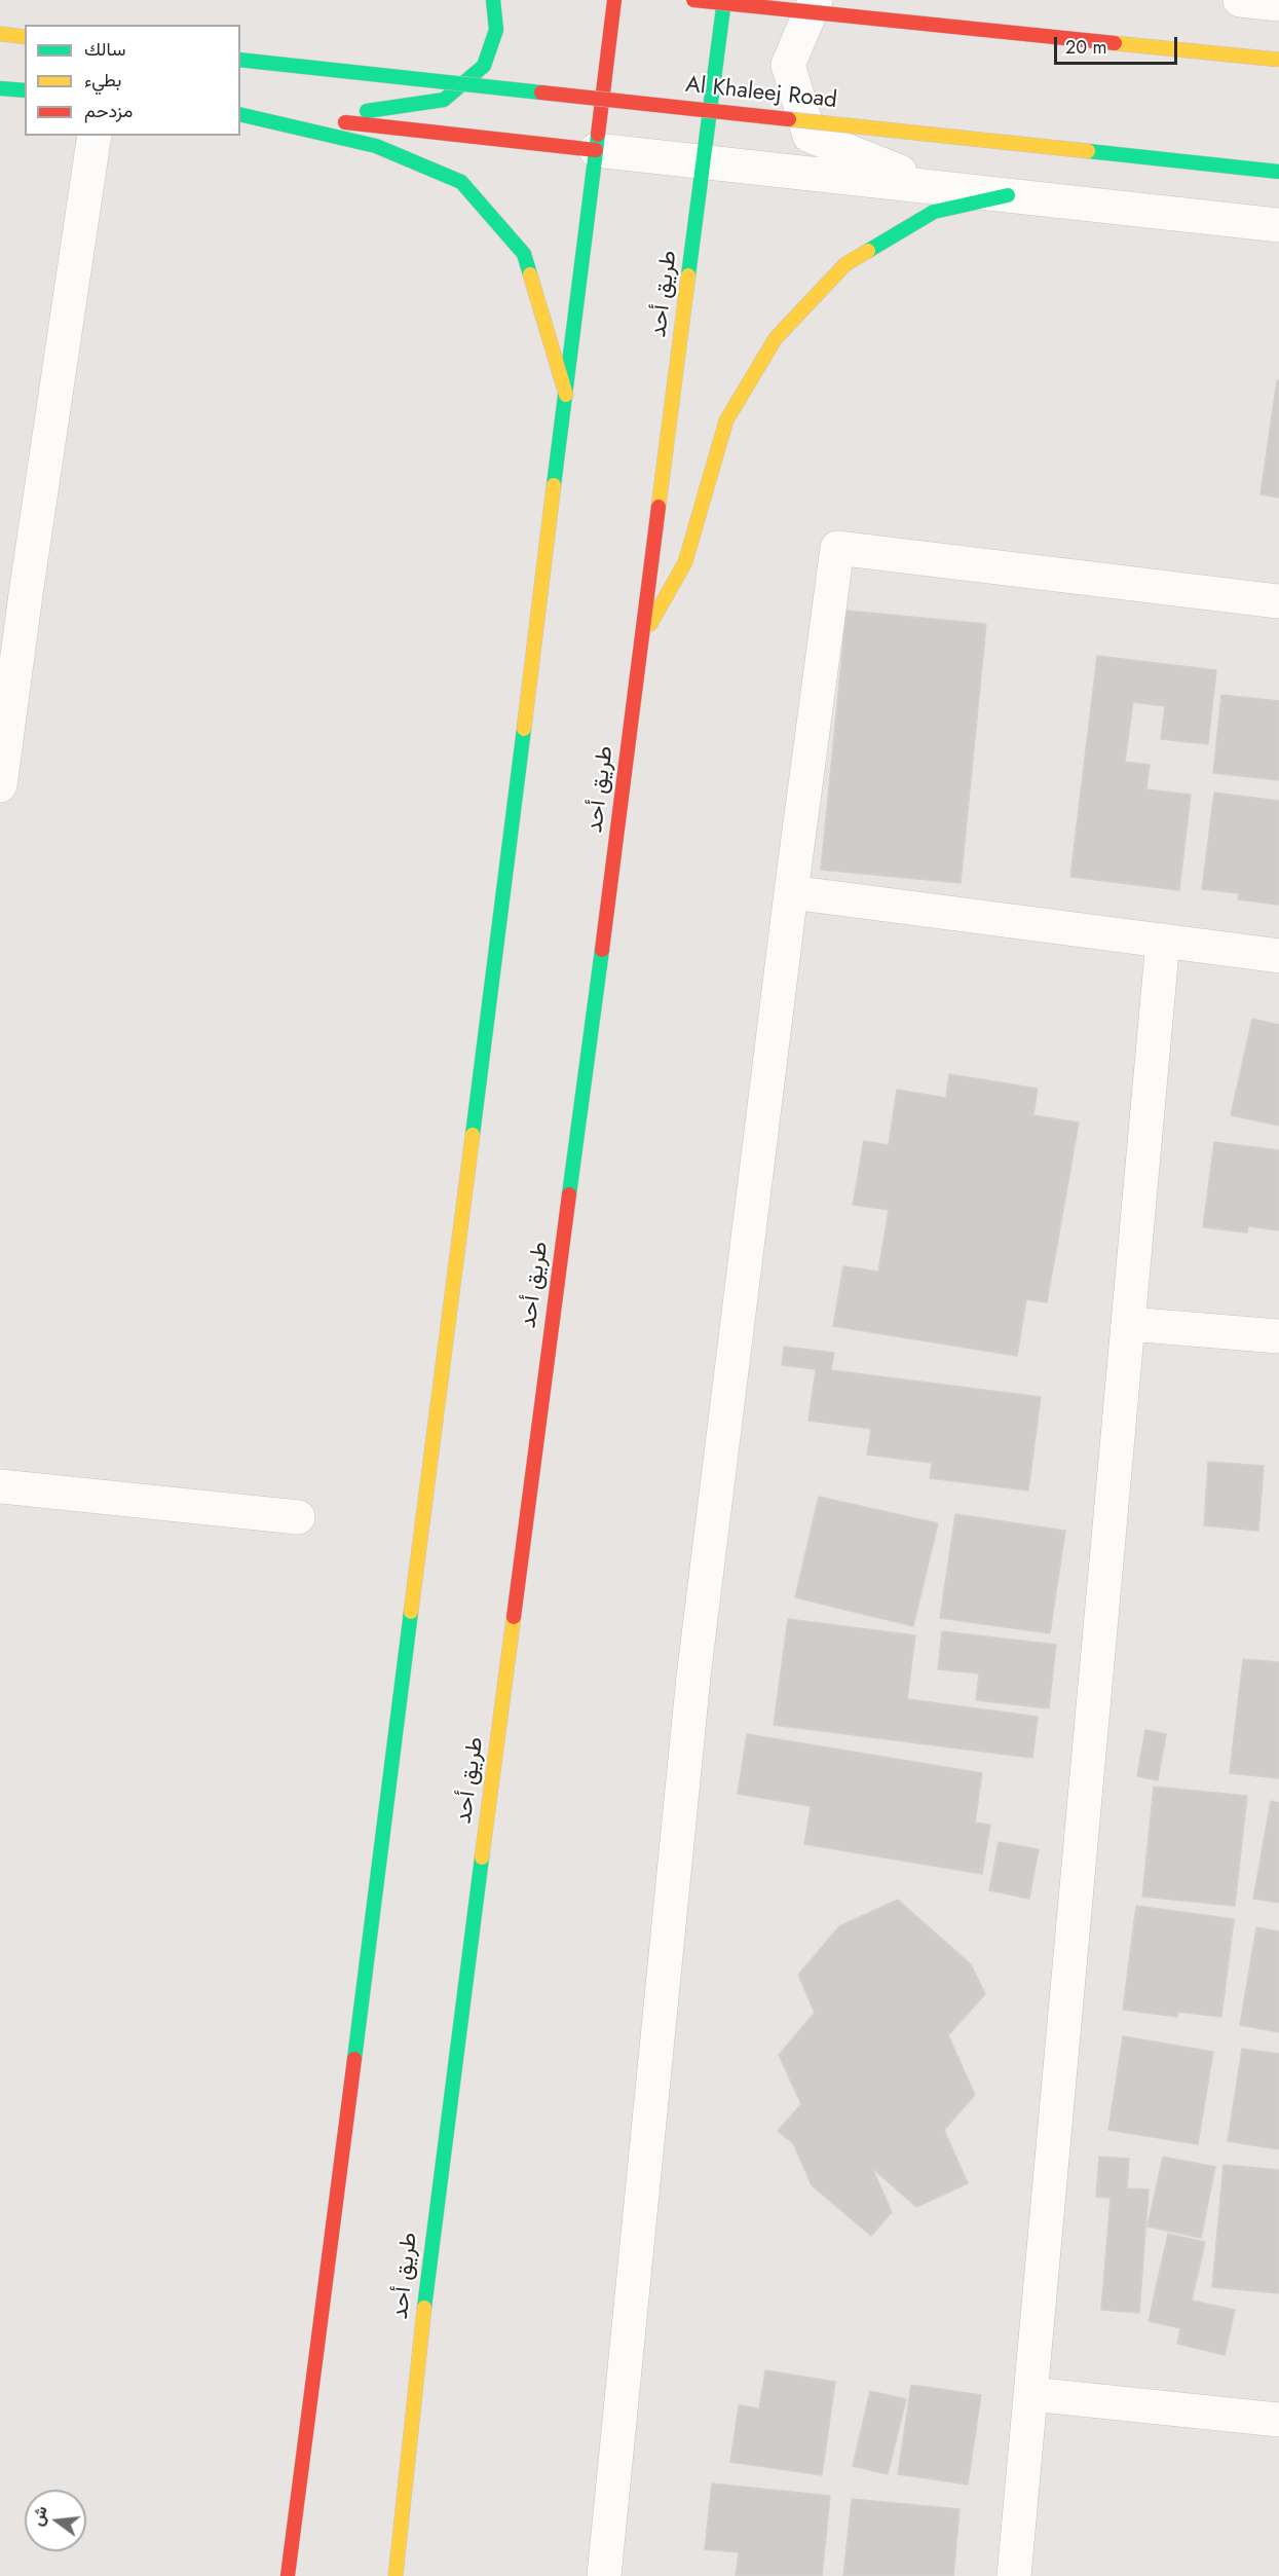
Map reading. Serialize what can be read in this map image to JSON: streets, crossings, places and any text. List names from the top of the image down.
{
  "streets": {
    "main road": ["Al Khaleej Road", "طريق أحد"]
  },
  "legend": ["سالك", "بطيء", "مزدحم"],
  "scale_bar": "20 m",
  "north": "left"
}
